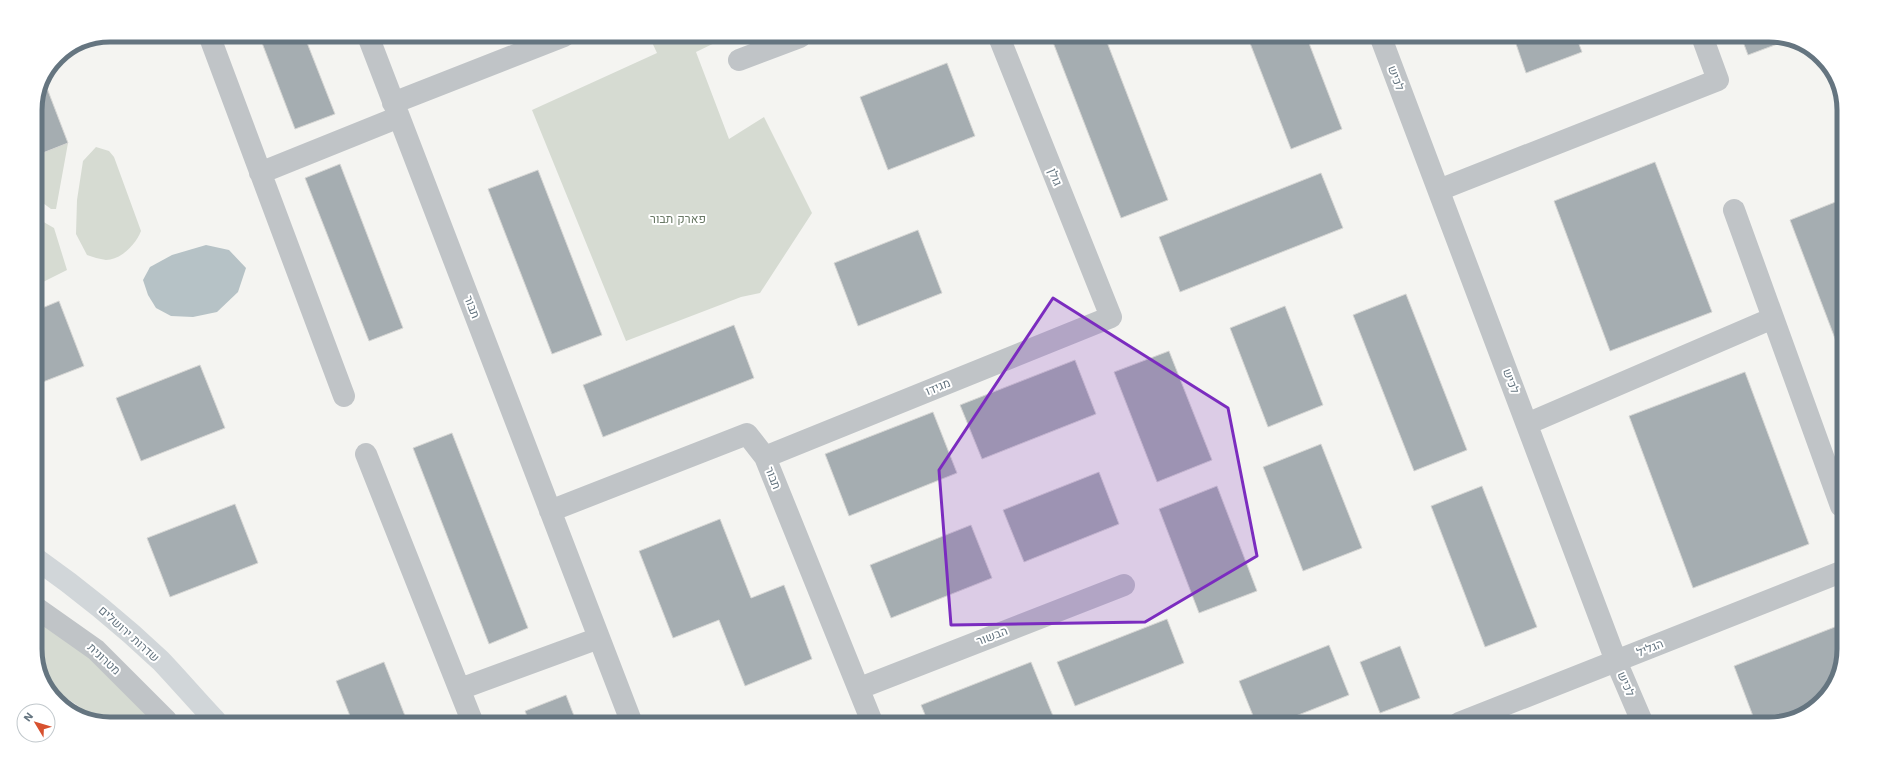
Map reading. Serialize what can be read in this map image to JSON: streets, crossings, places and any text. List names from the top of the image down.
{
  "streets": {
    "main road": ["שדרות ירושלים"],
    "street": [
      "לכיש",
      "גולן",
      "תבור",
      "מגידו",
      "הבשור",
      "הגליל",
      "מטרונית"
    ]
  },
  "crossings": [
    ["לכיש", "הגליל"],
    ["גולן", "מגידו"],
    ["תבור", "מגידו"],
    ["תבור", "הבשור"]
  ],
  "parks": ["פארק תבור"],
  "north": "top left"
}
